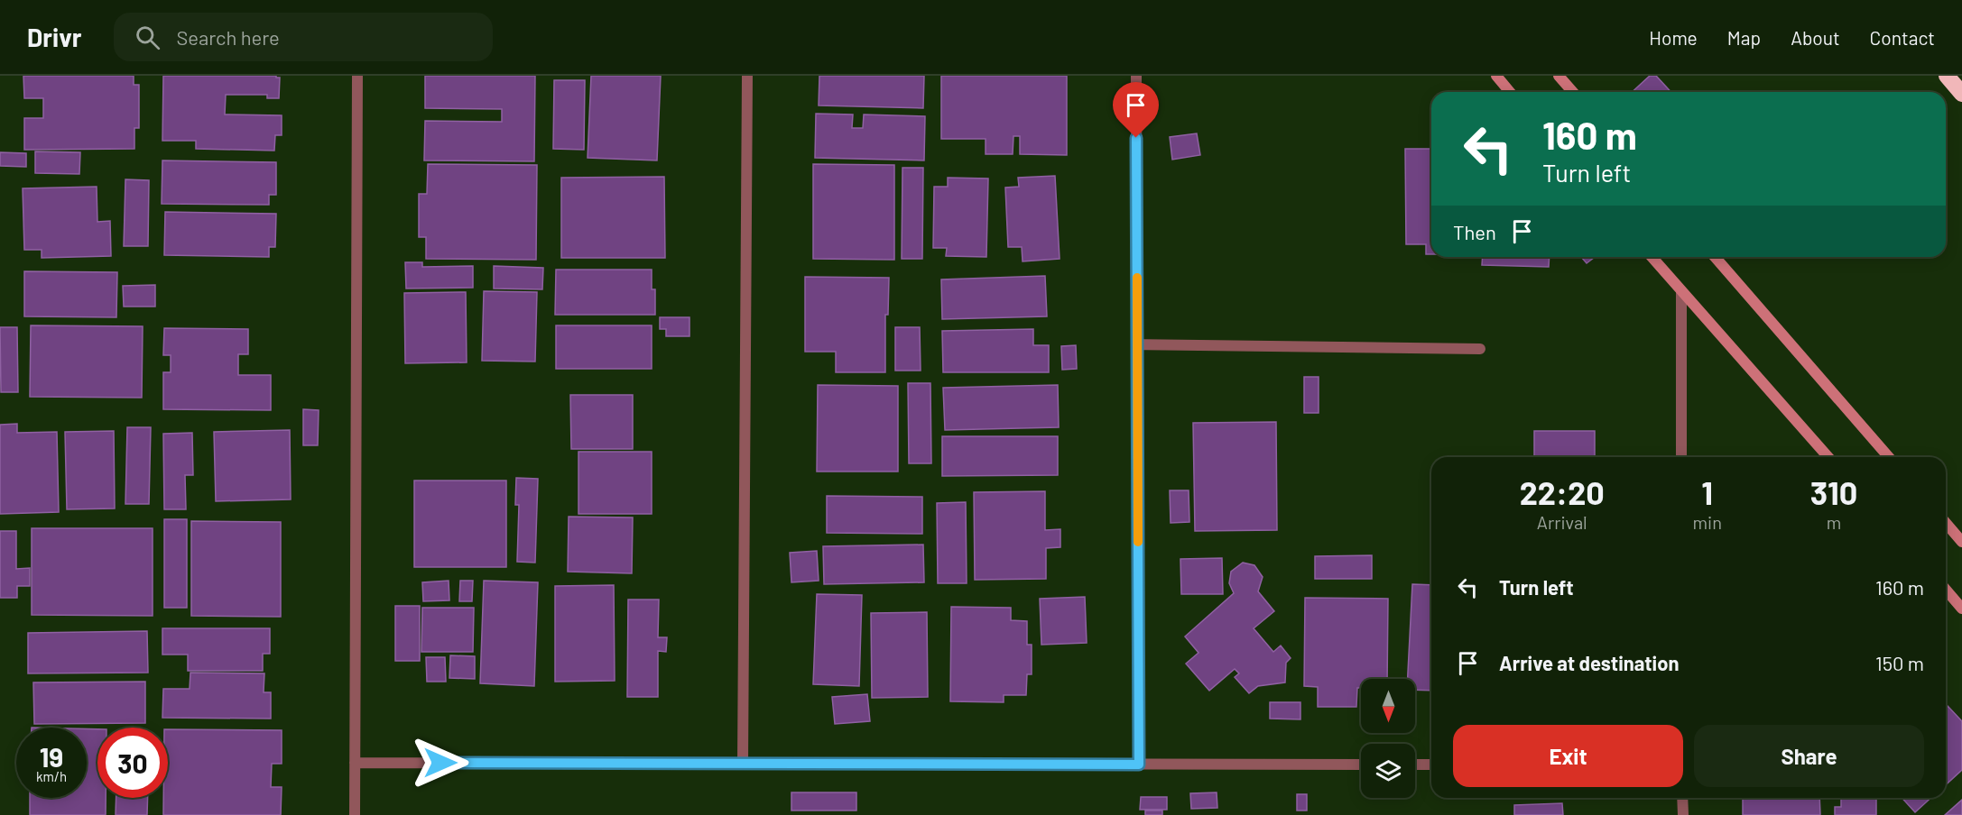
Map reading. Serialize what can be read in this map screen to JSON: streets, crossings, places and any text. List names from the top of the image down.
{
  "north": "bottom",
  "page": {
    "header": "Drivr",
    "search": "Search here",
    "nav": [
      "Home",
      "Map",
      "About",
      "Contact"
    ],
    "turn": ["160 m", "Turn left"],
    "then": "Then",
    "eta": [
      "22:20",
      "Arrival",
      "1",
      "min",
      "310",
      "m"
    ],
    "list": [
      {
        "name": "Turn left",
        "value": "160 m"
      },
      {
        "name": "Arrive at destination",
        "value": "150 m"
      }
    ],
    "buttons": ["Exit", "Share"],
    "speed": "19 km/h",
    "limit": "30"
  }
}
